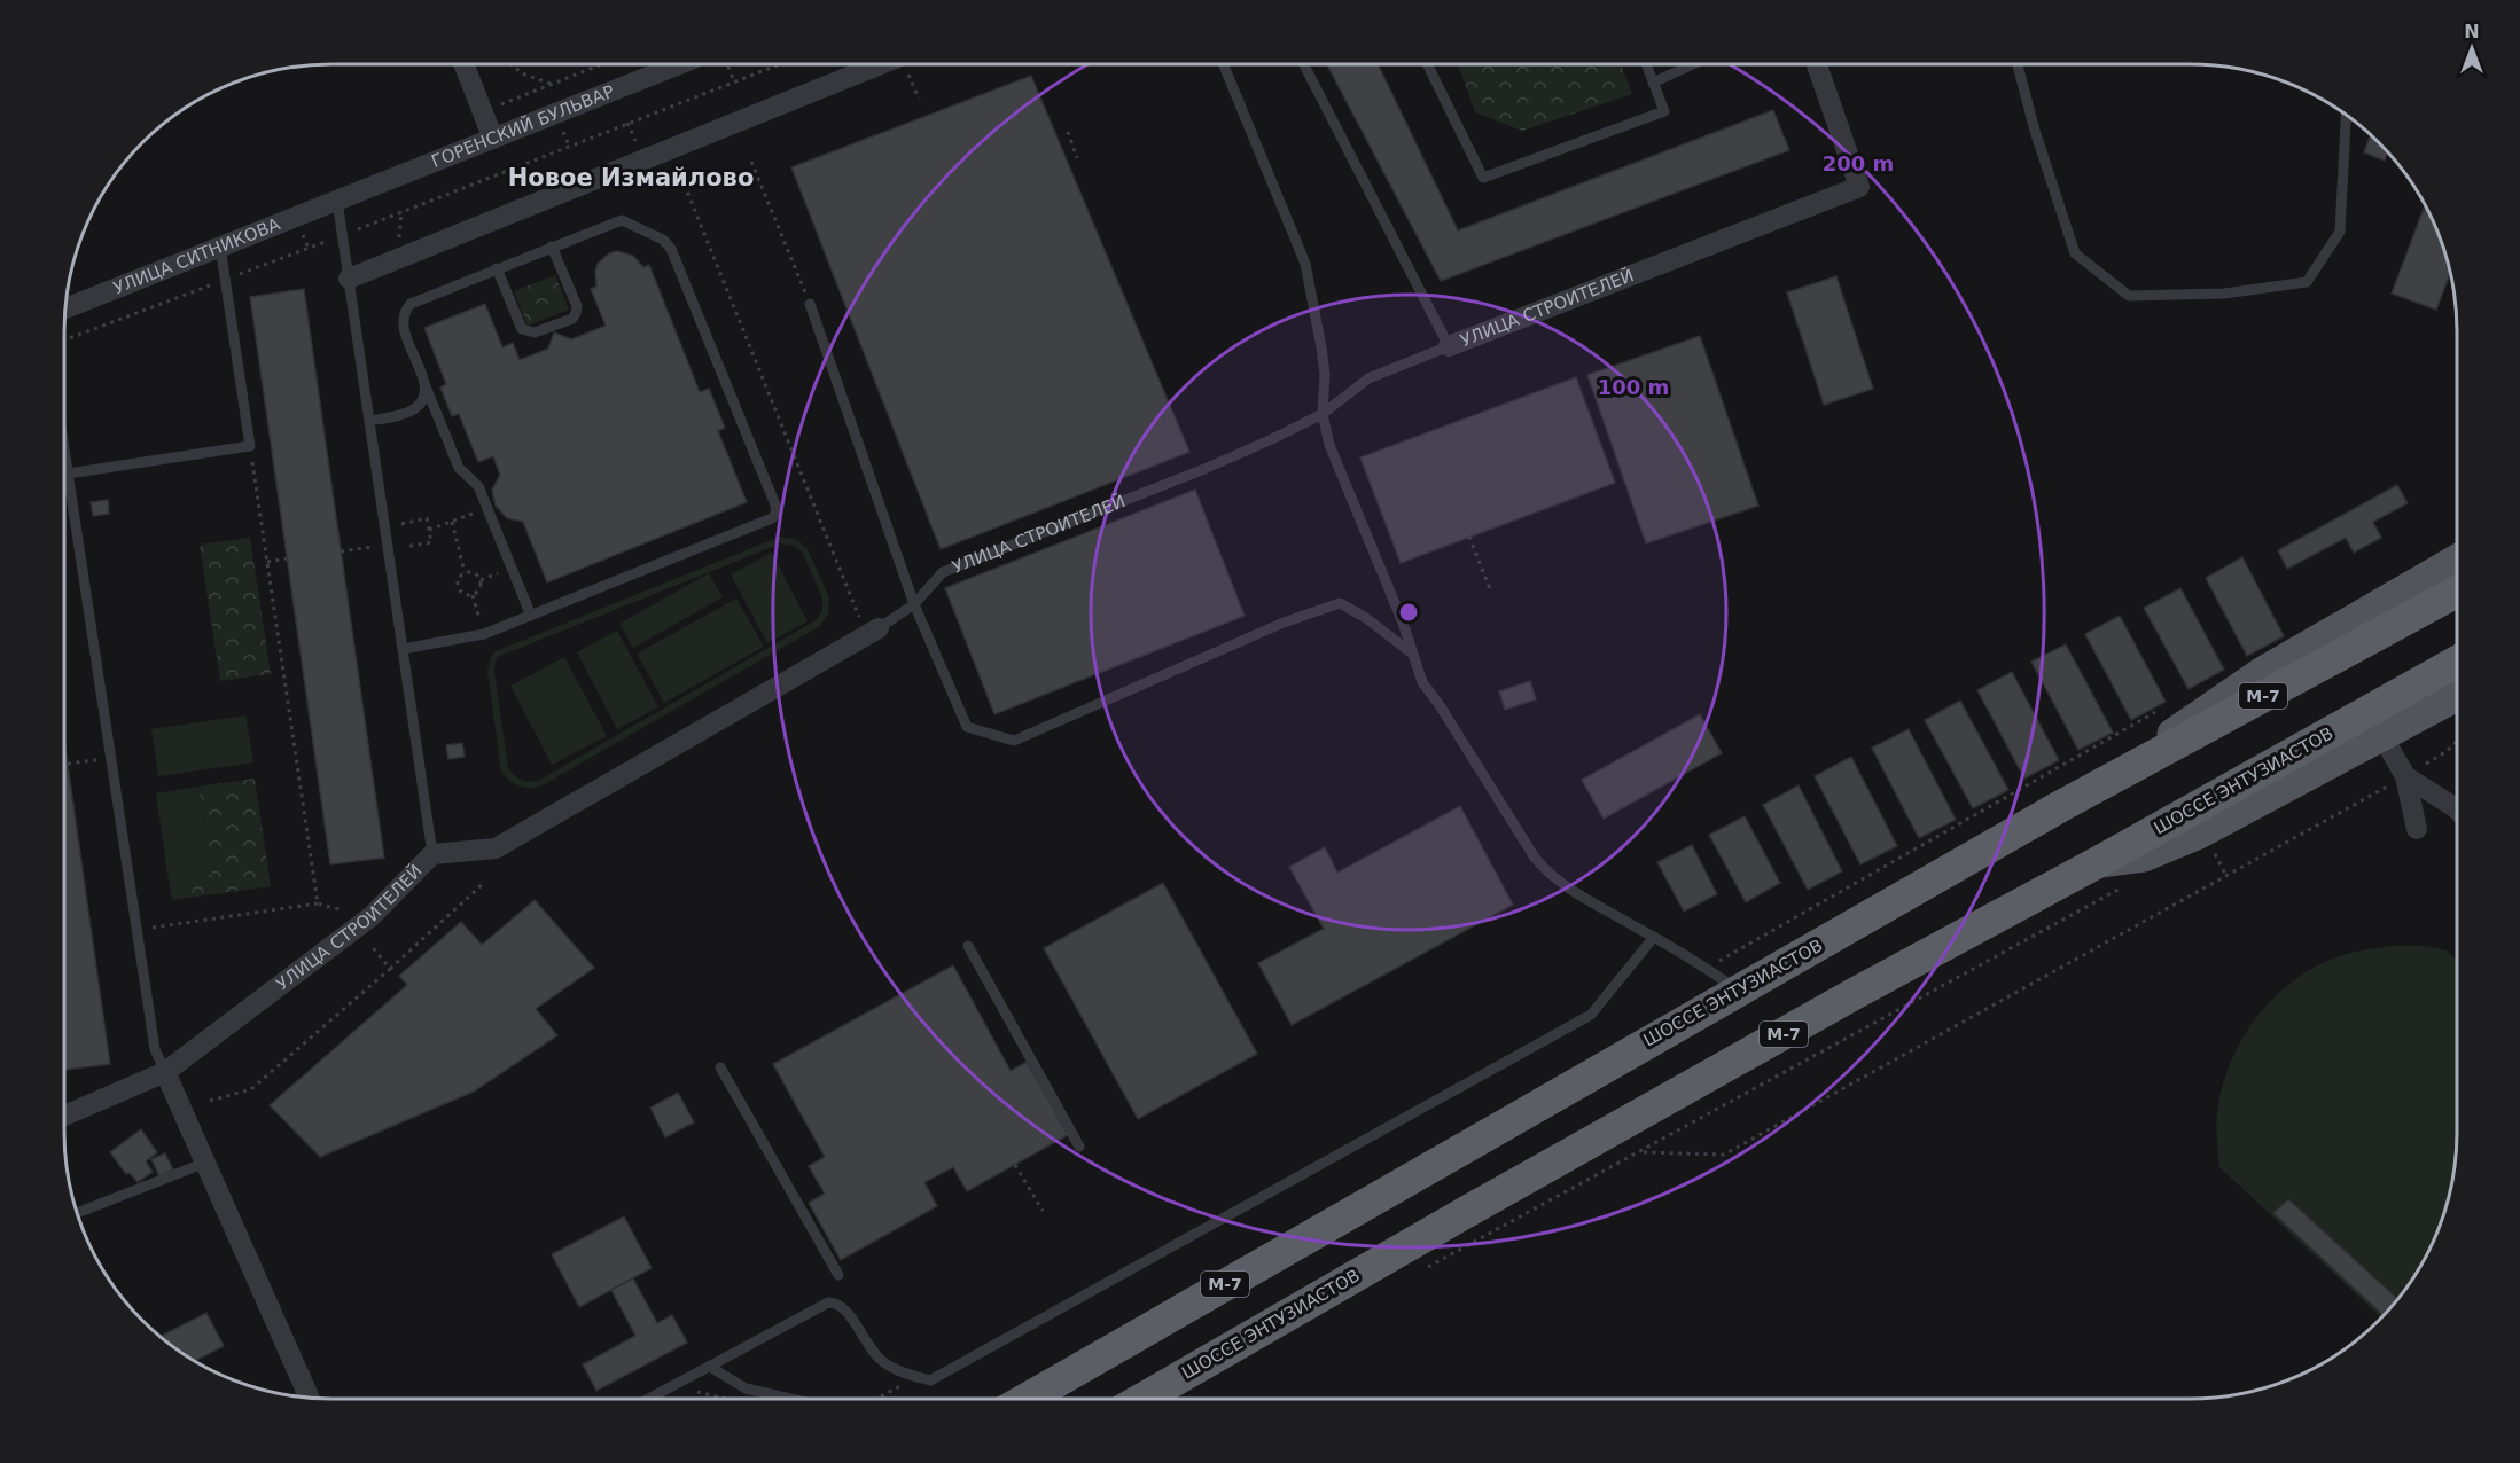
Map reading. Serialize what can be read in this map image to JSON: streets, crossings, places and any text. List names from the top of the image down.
{
  "streets": {
    "highway": ["М-7", "ШОССЕ ЭНТУЗИАСТОВ"],
    "street": ["ГОРЕНСКИЙ БУЛЬВАР", "УЛИЦА СИТНИКОВА", "УЛИЦА СТРОИТЕЛЕЙ"]
  },
  "crossings": [
    ["ГОРЕНСКИЙ БУЛЬВАР", "УЛИЦА СИТНИКОВА"]
  ],
  "districts": ["Новое Измайлово"],
  "north": "top",
  "rings": ["200 m", "100 m"]
}
